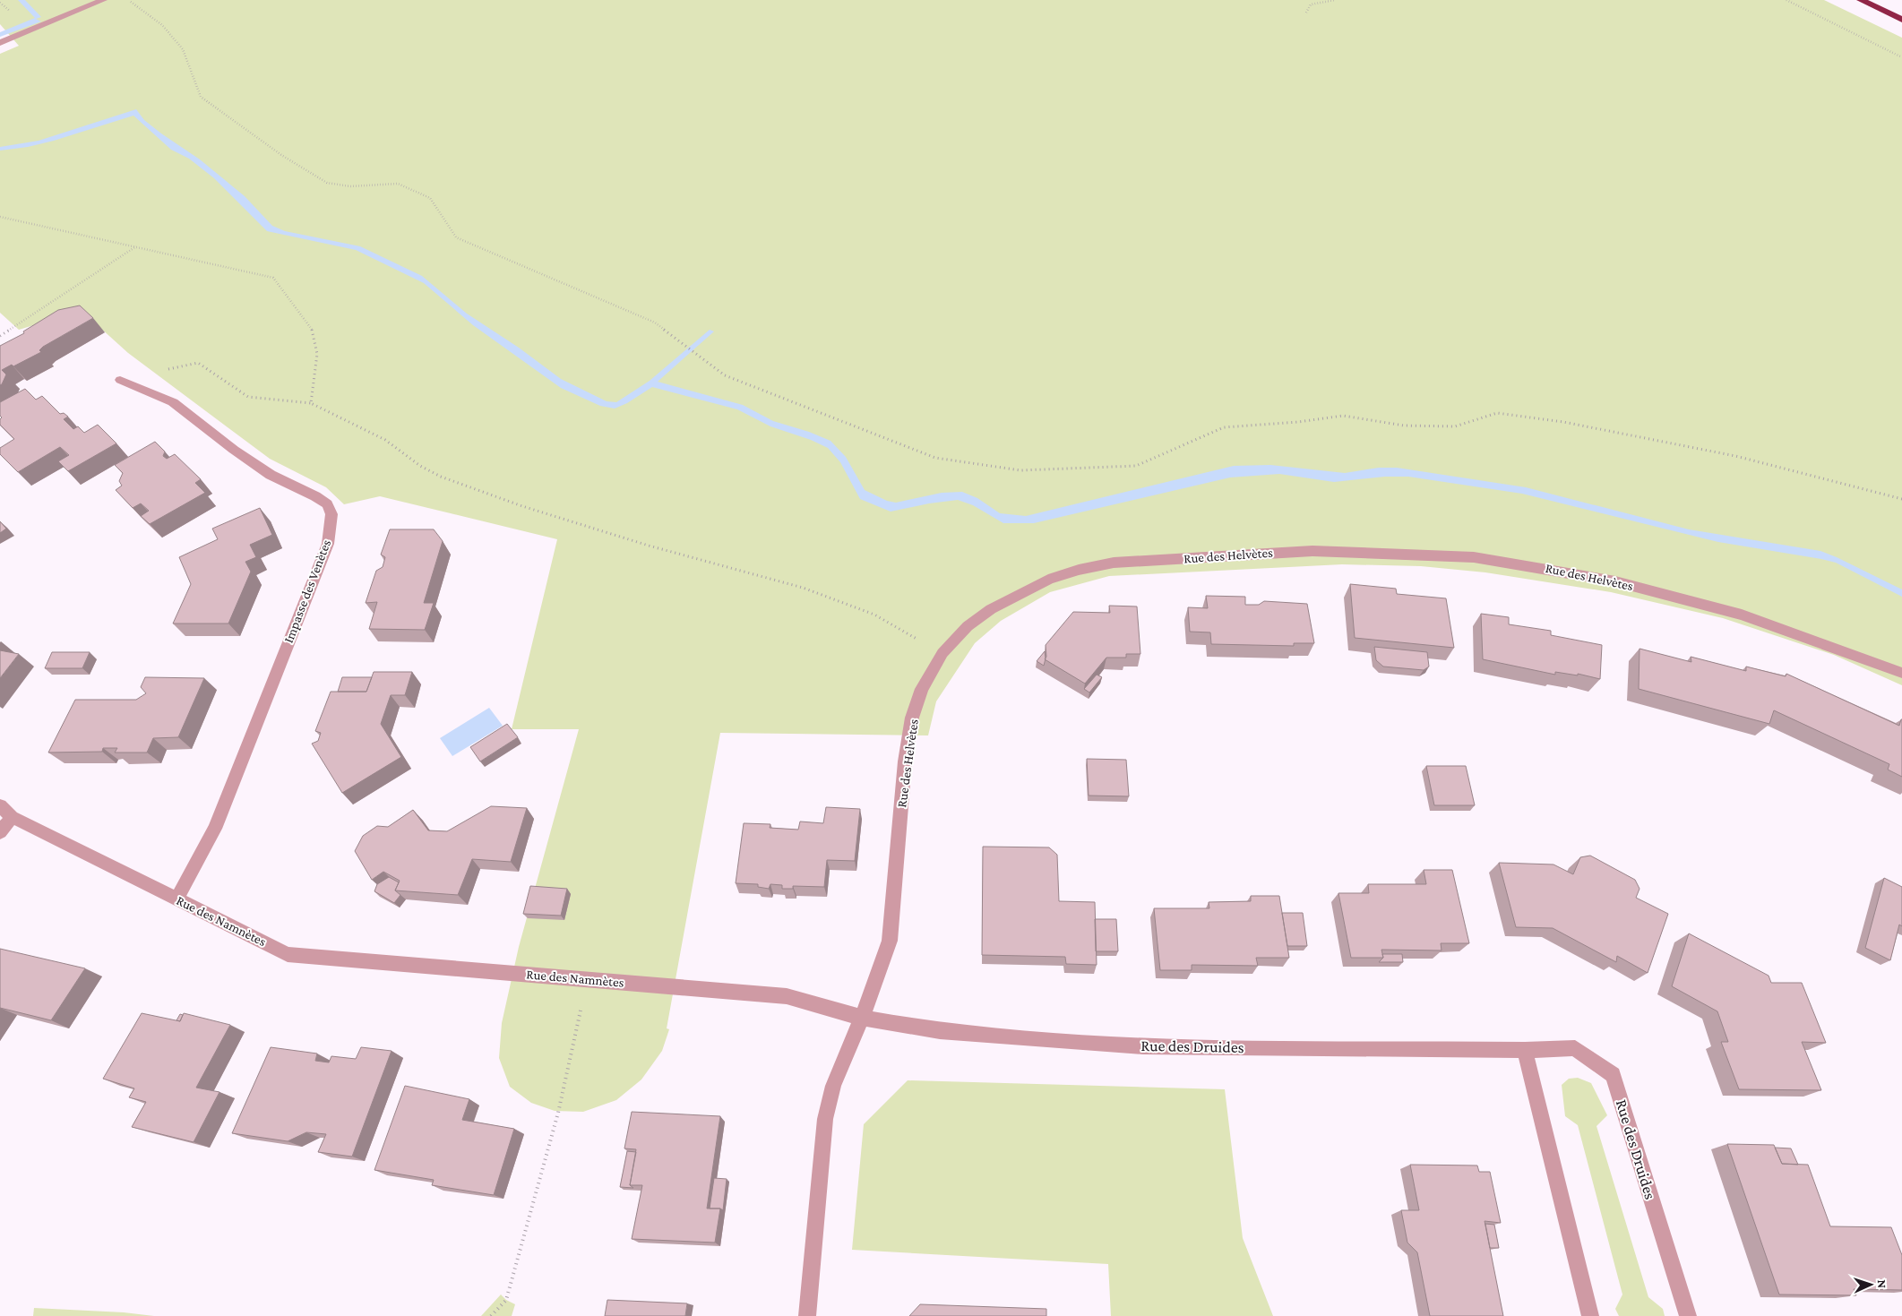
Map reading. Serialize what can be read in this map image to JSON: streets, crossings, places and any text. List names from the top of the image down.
{
  "streets": {
    "street": [
      "Rue des Helvètes",
      "Impasse des Venètes",
      "Rue des Namnètes",
      "Rue des Druides"
    ]
  },
  "crossings": [
    ["Rue des Helvètes", "Rue des Namnètes"],
    ["Rue des Helvètes", "Rue des Druides"],
    ["Impasse des Venètes", "Rue des Namnètes"],
    ["Rue des Namnètes", "Rue des Druides"]
  ],
  "north": "right"
}
